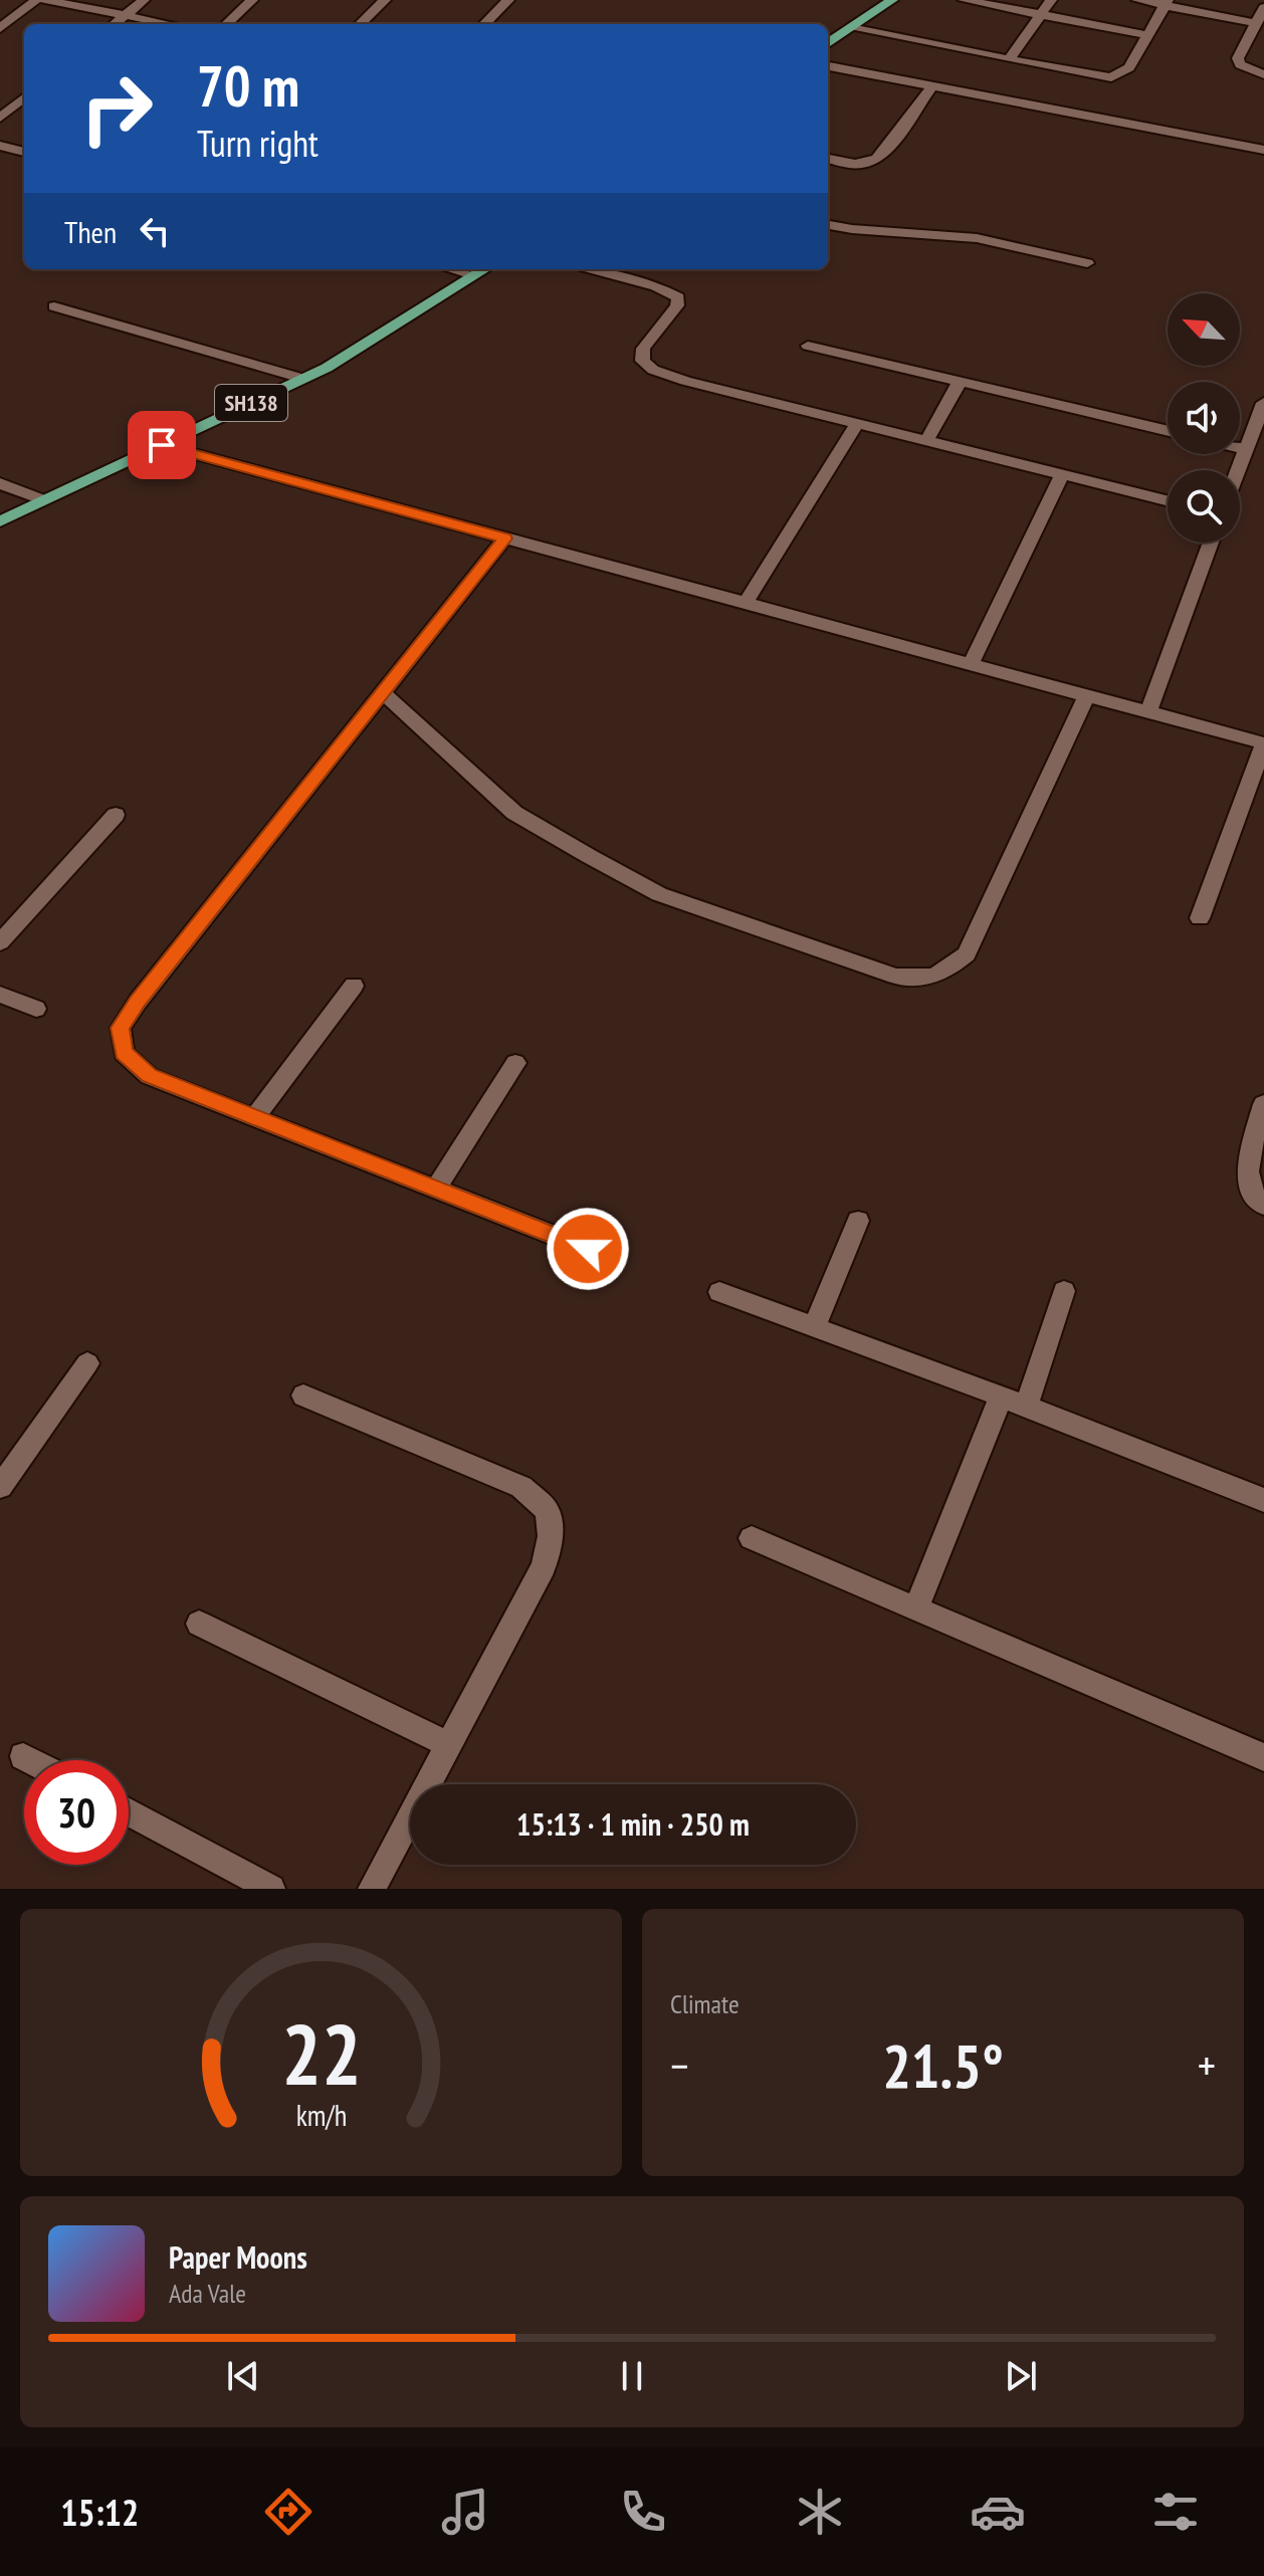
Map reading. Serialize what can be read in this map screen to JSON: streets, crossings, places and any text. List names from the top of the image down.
{
  "streets": {
    "main road": ["SH138"]
  },
  "north": "top left",
  "page": {
    "turn": ["70 m", "Turn right"],
    "then": "Then",
    "limit": "30",
    "trip": "15:13 · 1 min · 250 m",
    "tile": "Climate",
    "heat": ["−", "21.5°", "+"],
    "song": ["Paper Moons", "Ada Vale"],
    "tabs": "15:12",
    "gauge": ["22", "km/h"]
  }
}
